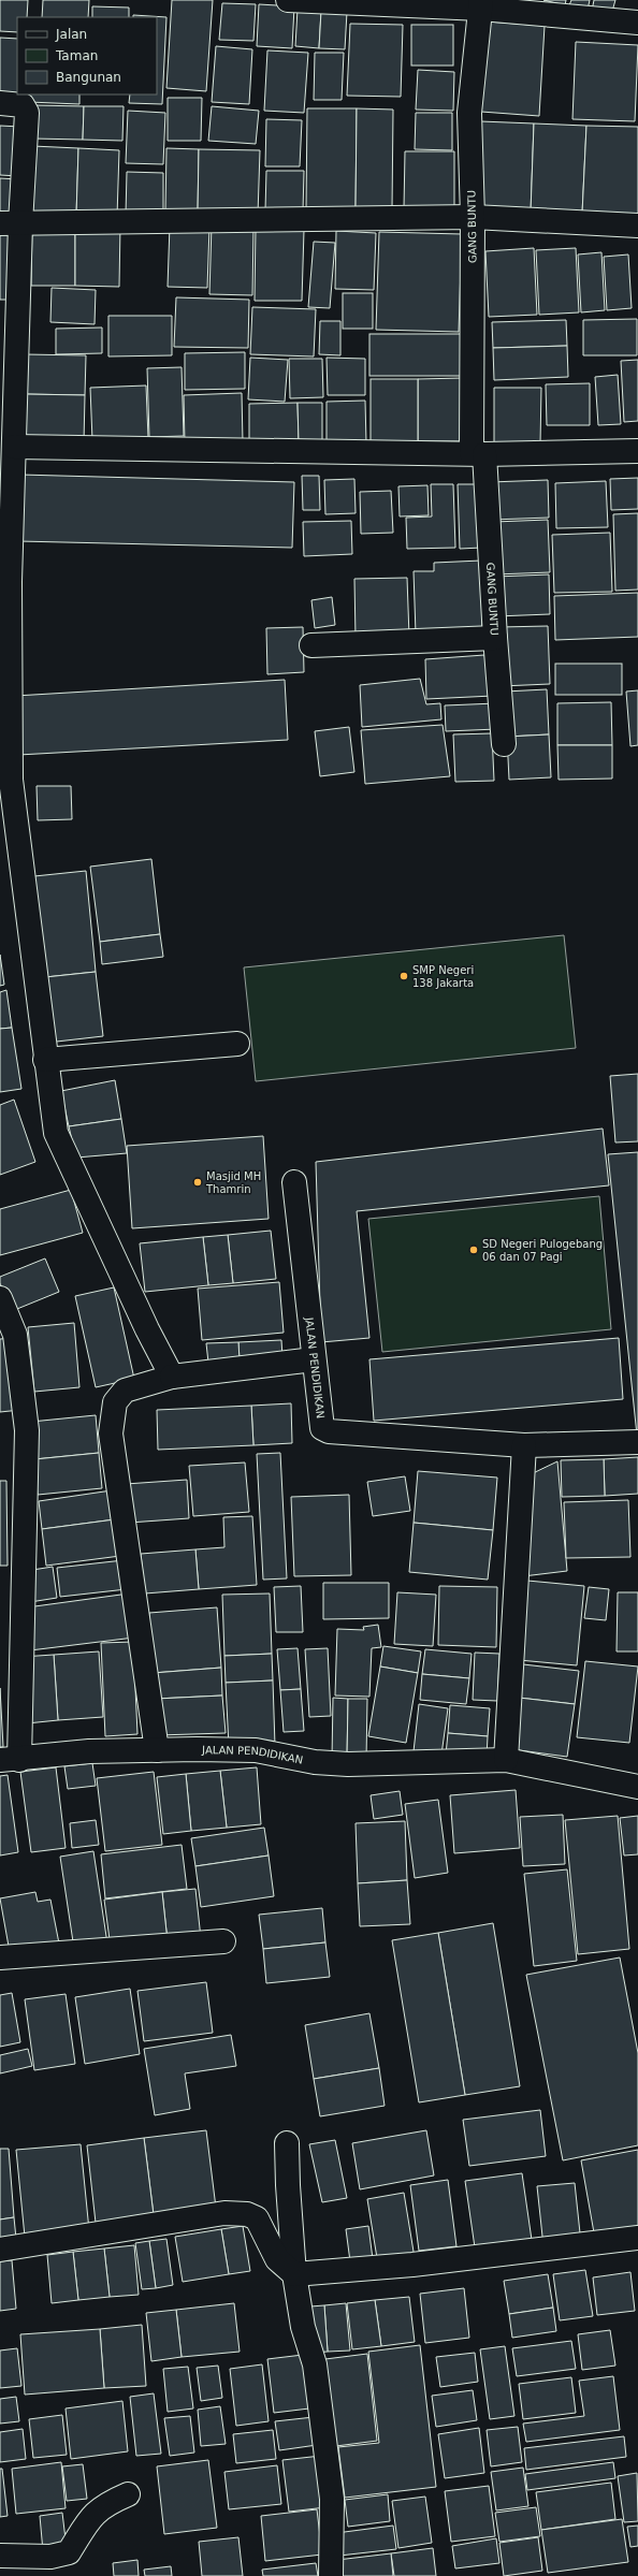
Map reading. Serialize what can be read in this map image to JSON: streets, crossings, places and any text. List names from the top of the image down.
{
  "streets": {
    "street": ["GANG BUNTU", "JALAN PENDIDIKAN"]
  },
  "places": ["SMP Negeri 138 Jakarta", "Masjid MH Thamrin", "SD Negeri Pulogebang 06 dan 07 Pagi"],
  "legend": ["Jalan", "Taman", "Bangunan"]
}
